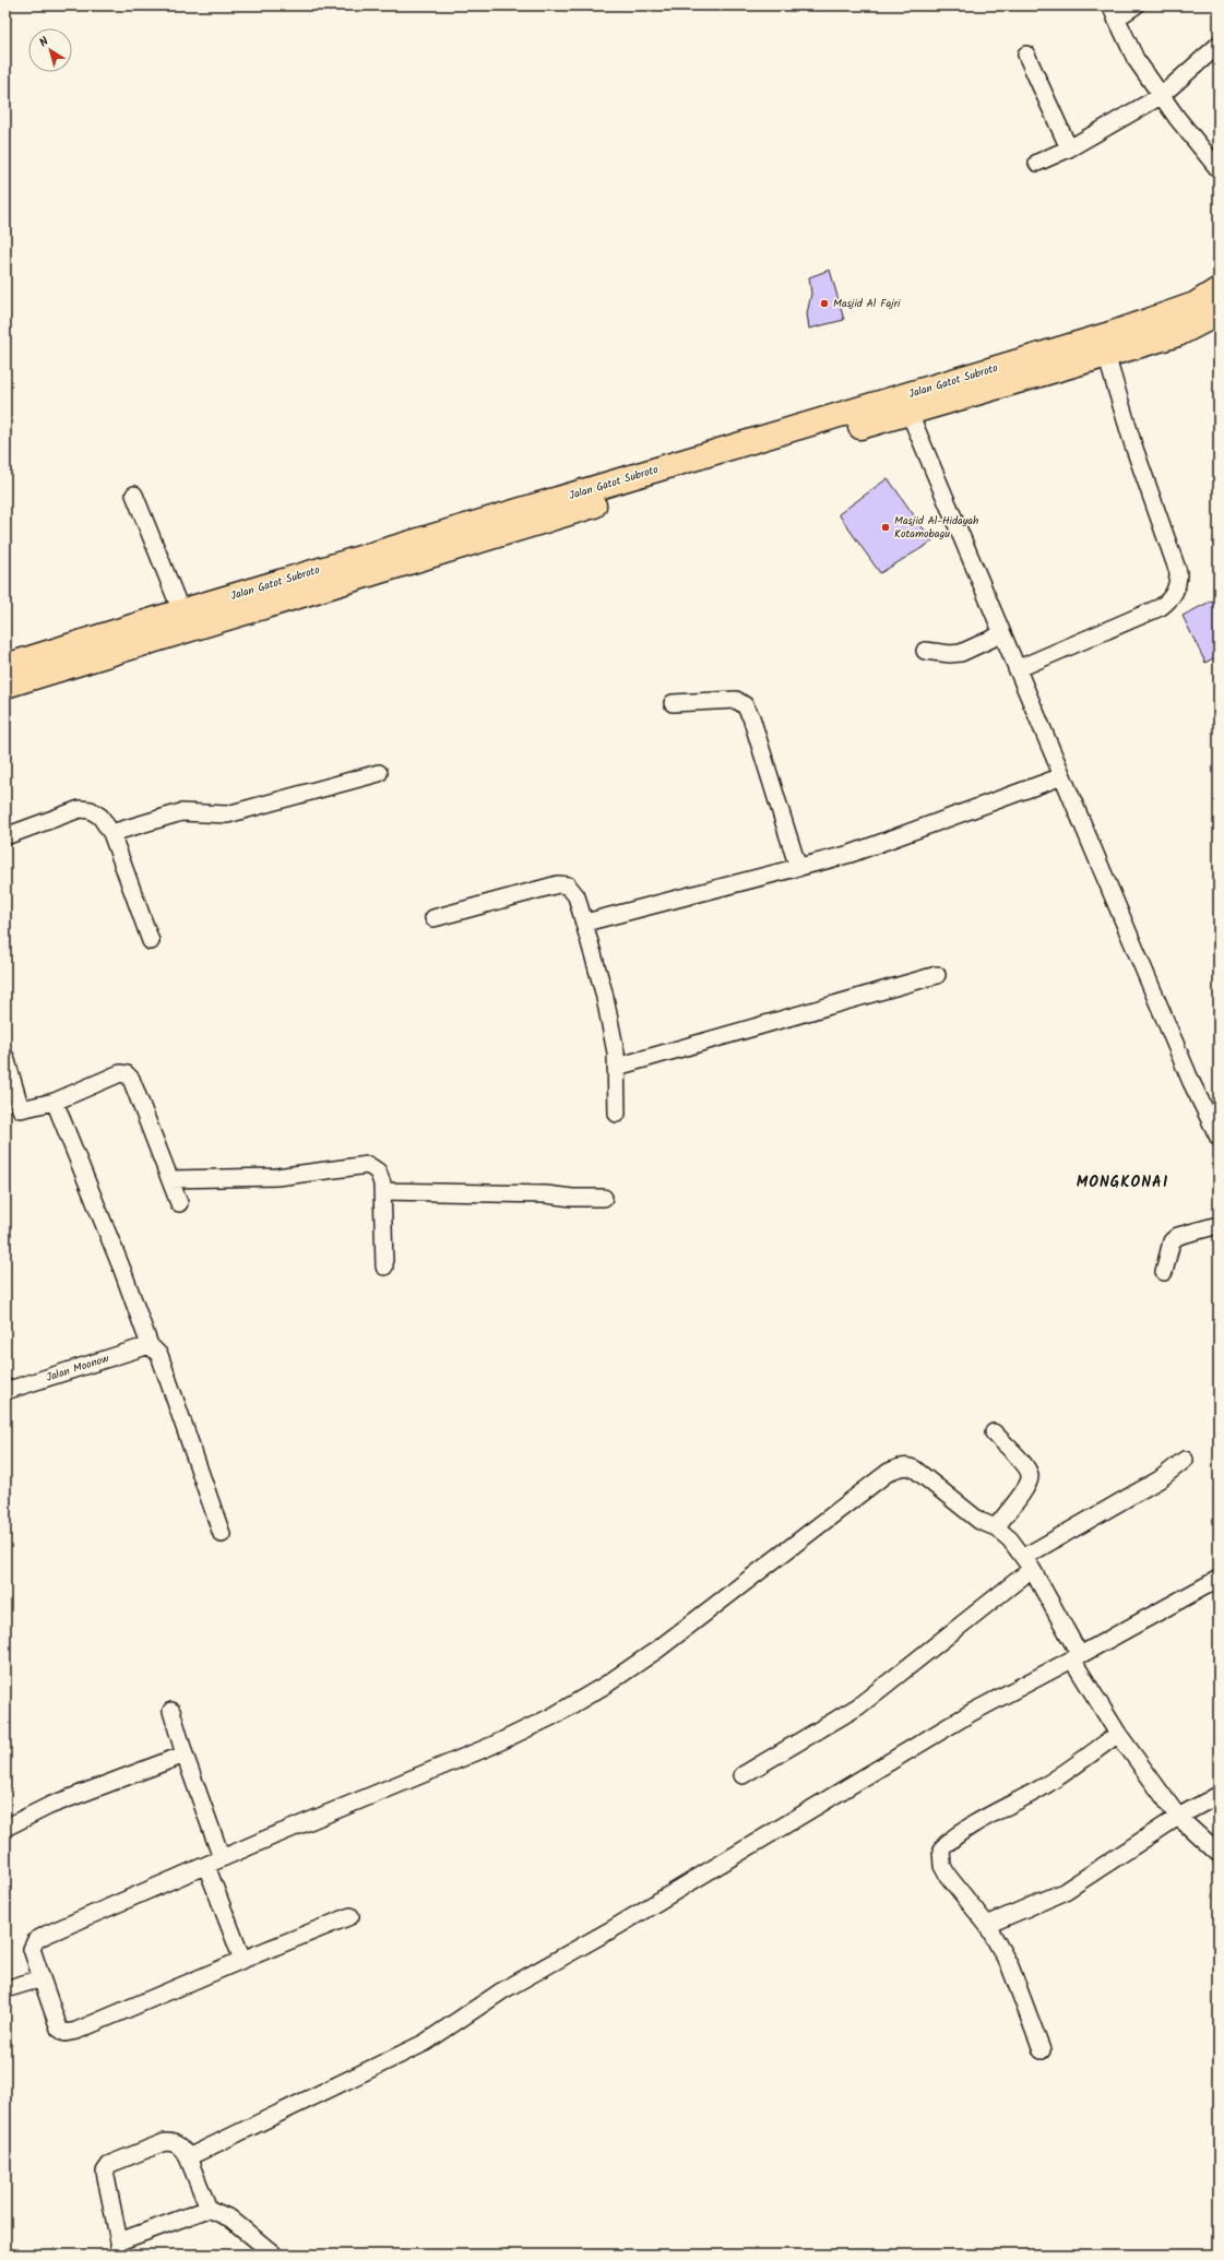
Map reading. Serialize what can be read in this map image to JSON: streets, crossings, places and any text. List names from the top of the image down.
{
  "streets": {
    "highway": ["Jalan Gatot Subroto"],
    "street": ["Jalan Moonow"]
  },
  "districts": ["MONGKONAI"],
  "places": ["Masjid Al Fajri", "Masjid Al-Hidayah Kotamobagu"],
  "north": "top left"
}
